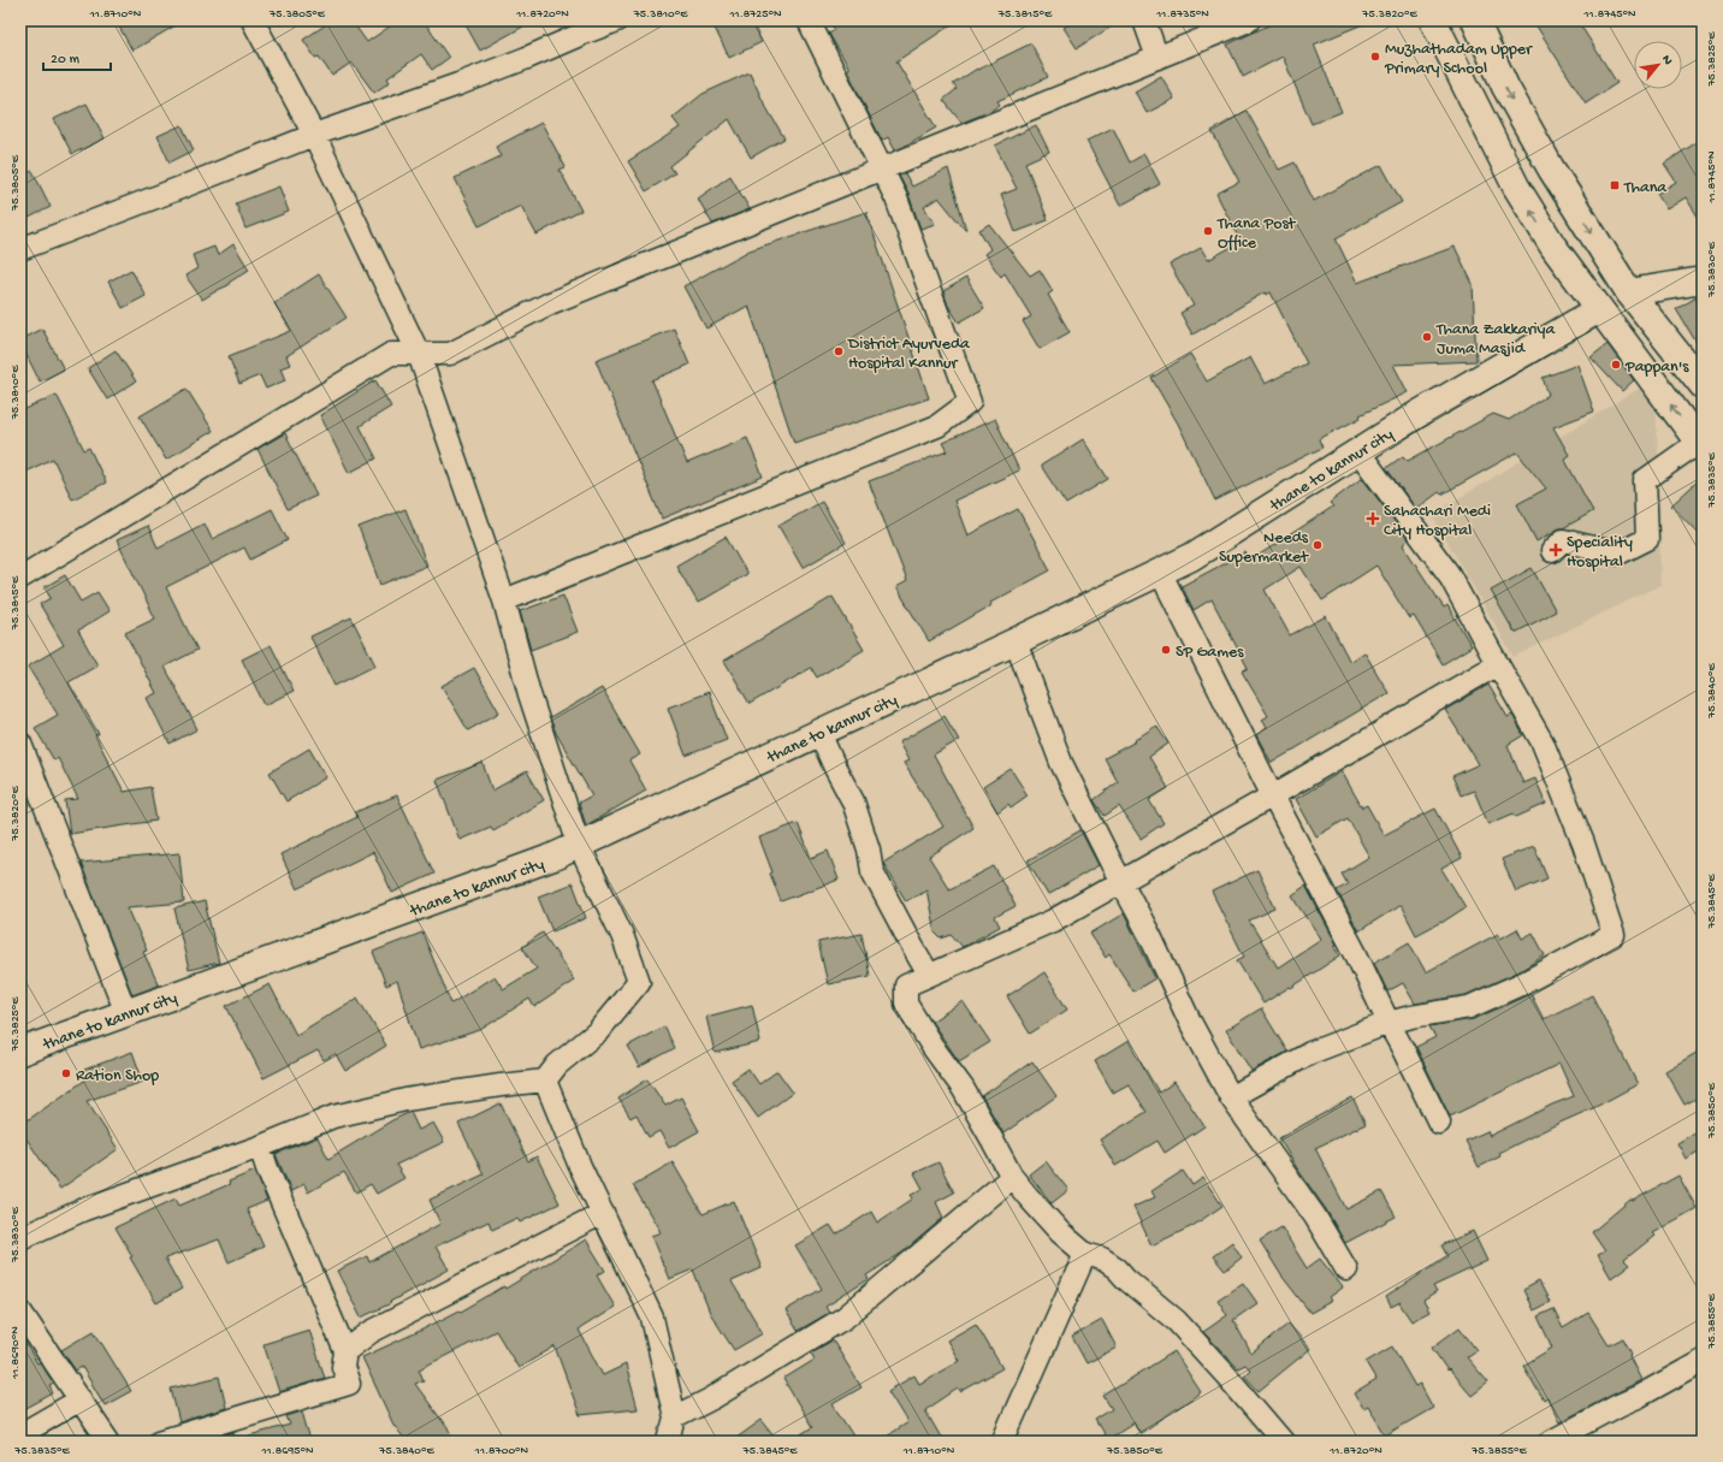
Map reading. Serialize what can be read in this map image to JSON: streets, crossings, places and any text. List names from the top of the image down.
{
  "streets": {
    "main road": ["thane to kannur city"]
  },
  "places": {
    "other": [
      "Muzhathadam Upper Primary School",
      "Thana Post Office",
      "Thana Zakkariya Juma Masjid",
      "District Ayurveda Hospital Kannur",
      "Pappan's",
      "Needs Supermarket",
      "SP Games",
      "Ration Shop"
    ],
    "transit": ["Thana"],
    "health": ["Sahachari Medi City Hospital", "Speciality Hospital"]
  },
  "scale_bar": "20 m",
  "north": "top right",
  "coordinates": [
    "11.8710°N",
    "75.3805°E",
    "11.8720°N",
    "75.3810°E",
    "11.8725°N",
    "75.3815°E",
    "11.8735°N",
    "75.3820°E",
    "11.8745°N",
    "75.3825°E",
    "75.3830°E",
    "75.3835°E",
    "75.3840°E",
    "75.3845°E",
    "75.3850°E",
    "75.3855°E",
    "11.8690°N",
    "11.8695°N",
    "11.8700°N"
  ]
}
